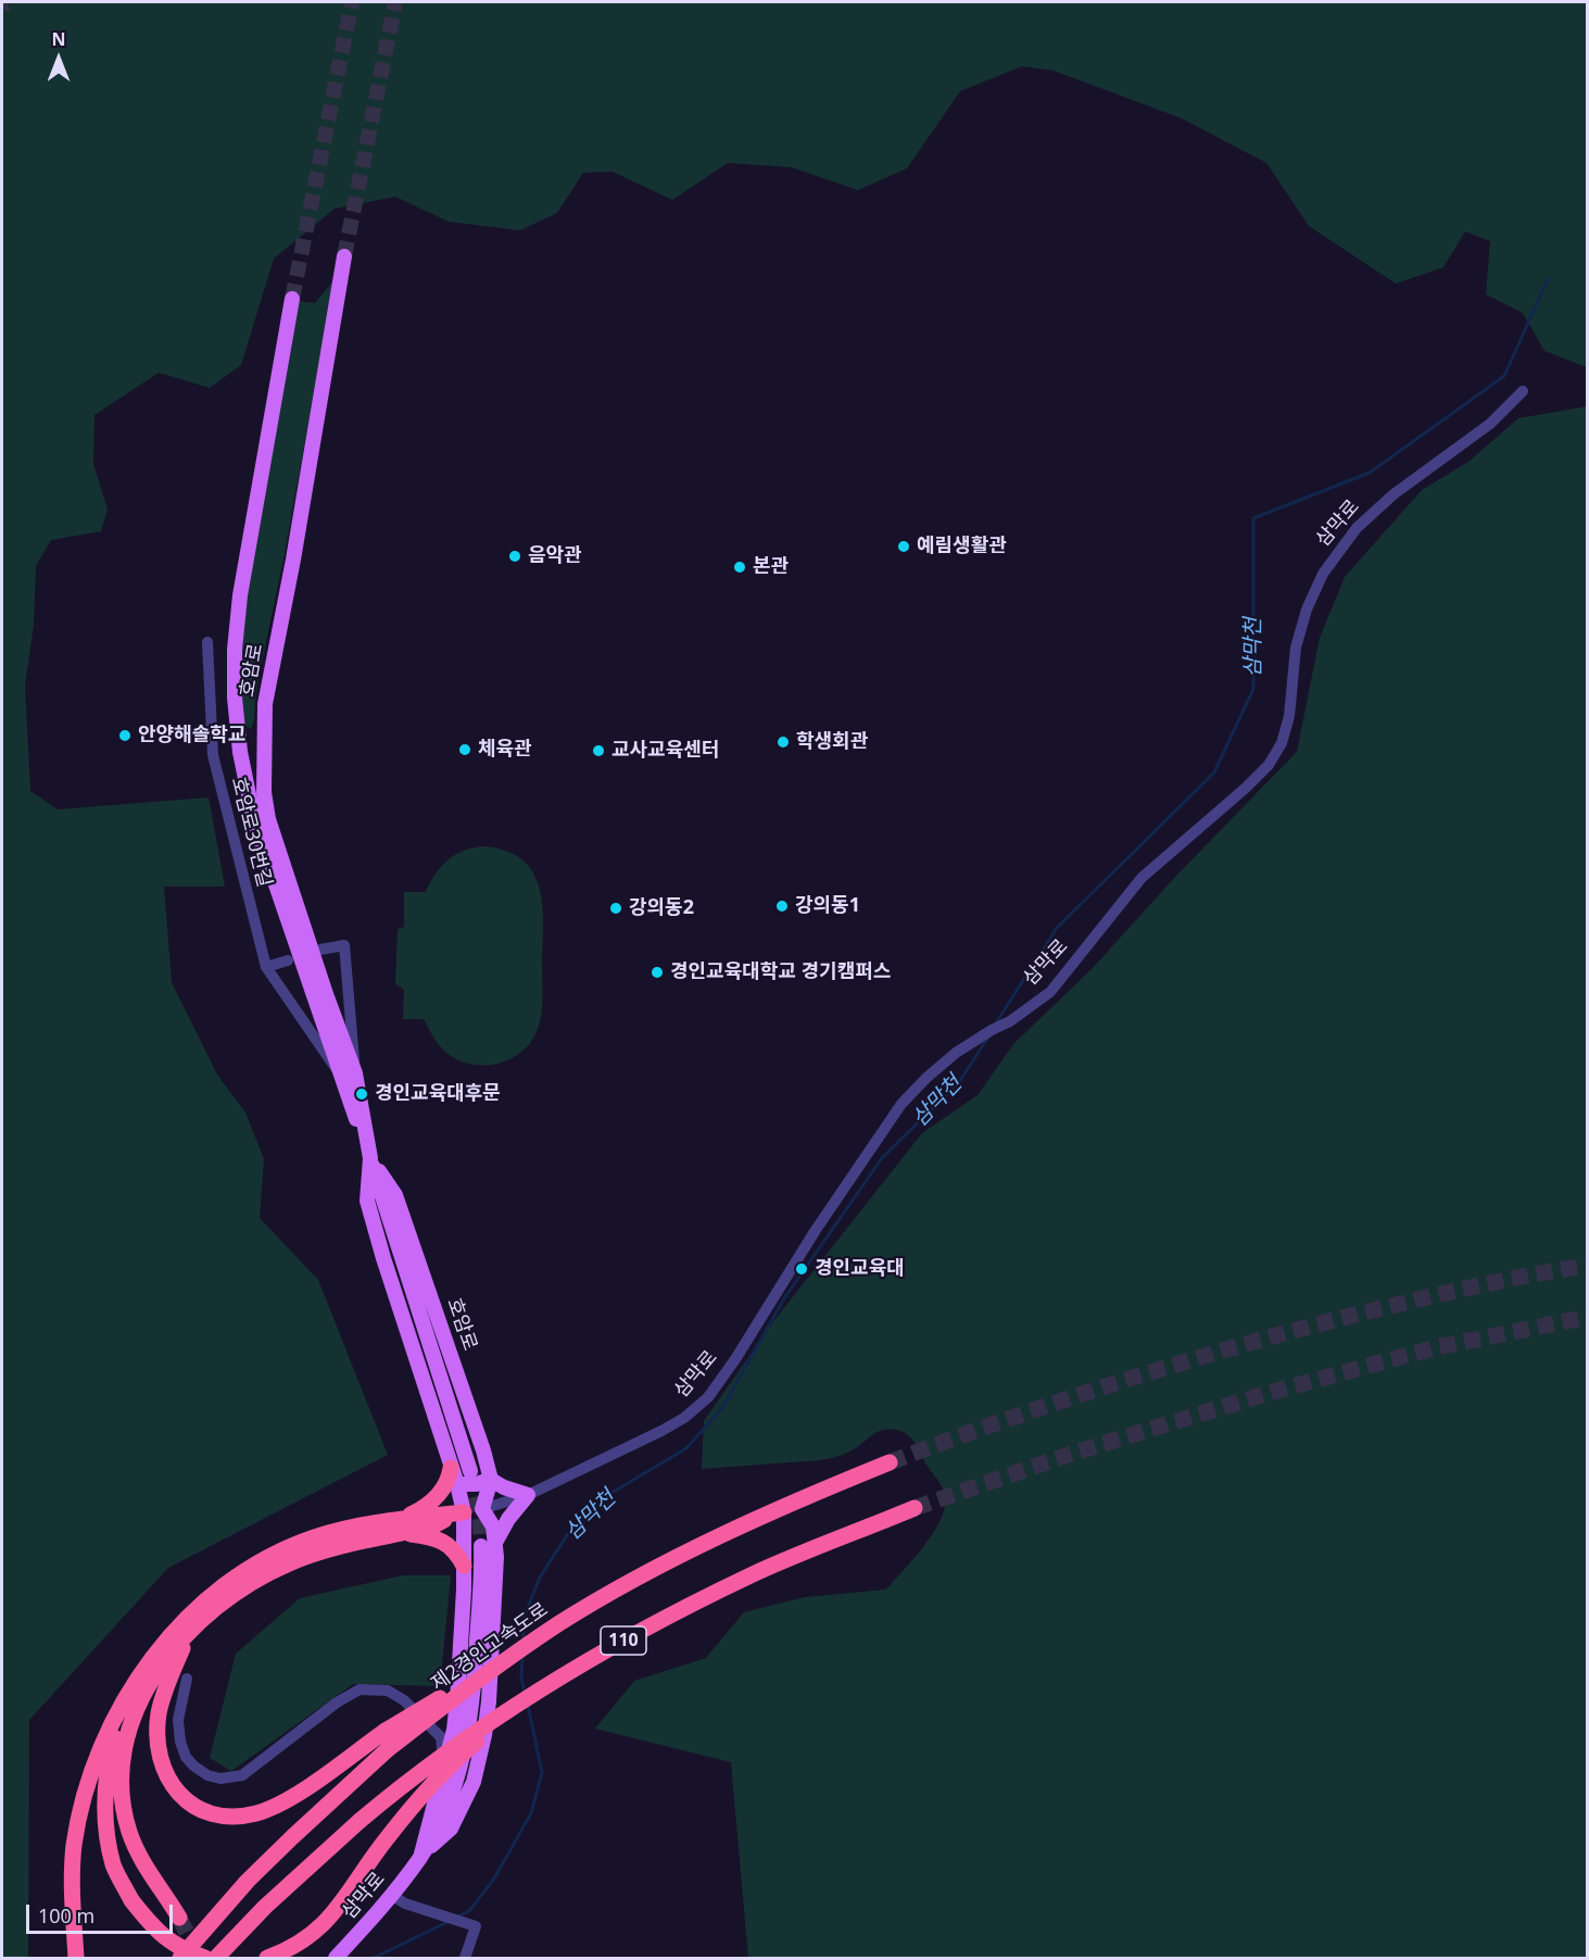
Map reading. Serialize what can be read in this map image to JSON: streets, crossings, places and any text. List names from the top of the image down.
{
  "streets": {
    "highway": ["110", "제2경인고속도로"],
    "main road": ["삼막로", "호암로"],
    "street": ["호암로30번길"]
  },
  "crossings": [
    ["삼막로", "호암로"]
  ],
  "water": ["삼막천"],
  "places": [
    "예림생활관",
    "음악관",
    "본관",
    "안양해솔학교",
    "학생회관",
    "체육관",
    "교사교육센터",
    "강의동1",
    "강의동2",
    "경인교육대학교 경기캠퍼스",
    "경인교육대후문",
    "경인교육대"
  ],
  "scale_bar": "100 m",
  "north": "top"
}
